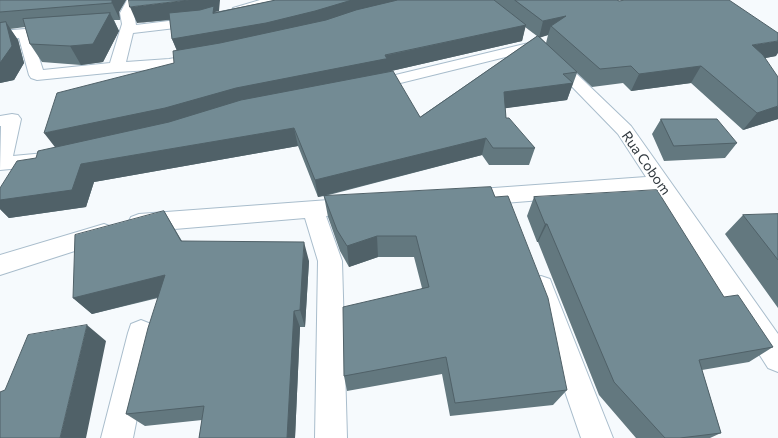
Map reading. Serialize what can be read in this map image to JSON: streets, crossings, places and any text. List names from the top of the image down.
{
  "streets": {
    "street": ["Rua Cobom"]
  }
}
